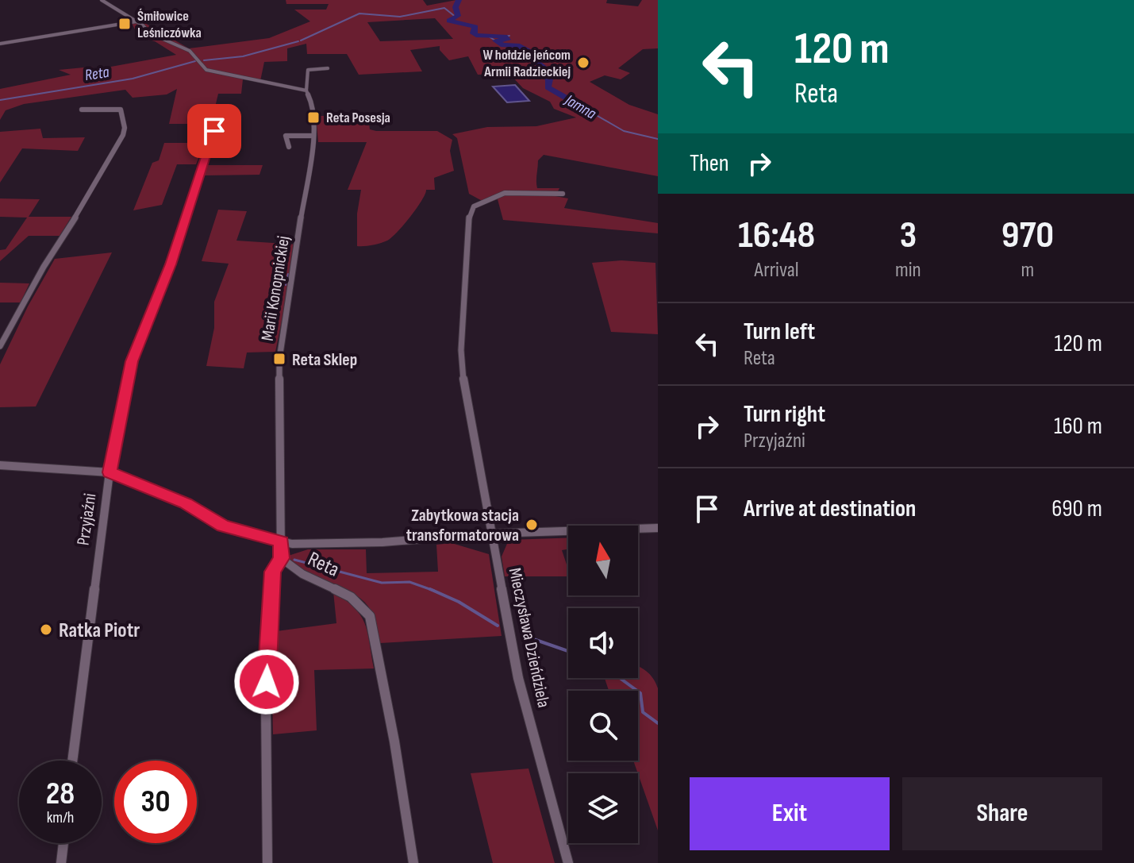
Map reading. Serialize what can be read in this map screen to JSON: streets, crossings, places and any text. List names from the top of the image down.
{
  "streets": {
    "street": [
      "Marii Konopnickiej",
      "Przyjaźni",
      "Reta",
      "Mieczysława Dzieńdziela"
    ]
  },
  "crossings": [
    ["Marii Konopnickiej", "Reta"]
  ],
  "water": ["Reta", "Jamna"],
  "places": {
    "transit": ["Śmiłowice Leśniczówka", "Reta Posesja", "Reta Sklep"],
    "other": ["W hołdzie jeńcom Armii Radzieckiej", "Zabytkowa stacja transformatorowa", "Ratka Piotr"]
  },
  "north": "top",
  "page": {
    "turn": ["120 m", "Reta"],
    "then": "Then",
    "eta": [
      "16:48",
      "Arrival",
      "3",
      "min",
      "970",
      "m"
    ],
    "list": [
      {
        "name": "Turn left",
        "note": "Reta",
        "value": "120 m"
      },
      {
        "name": "Turn right",
        "note": "Przyjaźni",
        "value": "160 m"
      },
      {
        "name": "Arrive at destination",
        "value": "690 m"
      }
    ],
    "speed": "28 km/h",
    "limit": "30",
    "buttons": ["Exit", "Share"]
  }
}
